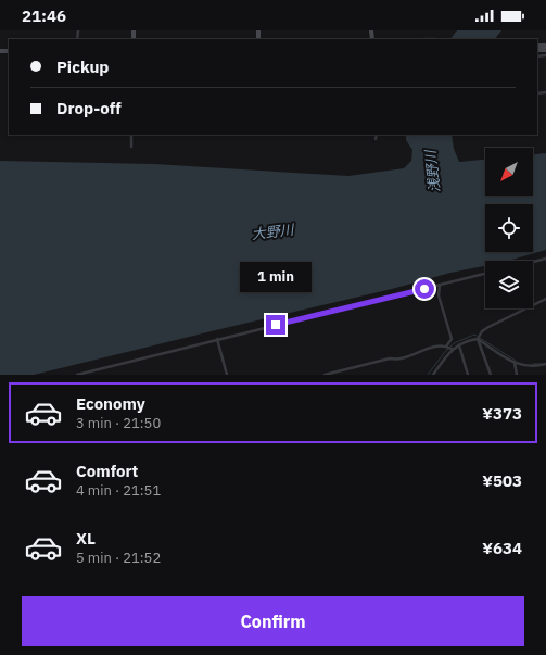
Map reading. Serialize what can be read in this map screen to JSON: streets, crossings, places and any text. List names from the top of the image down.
{
  "water": ["浅野川", "大野川"],
  "north": "bottom left",
  "page": {
    "status": "21:46",
    "banner": ["Pickup", "Drop-off"],
    "bubble": "1 min",
    "list": [
      {
        "name": "Economy",
        "note": "3 min · 21:50",
        "value": "¥373"
      },
      {
        "name": "Comfort",
        "note": "4 min · 21:51",
        "value": "¥503"
      },
      {
        "name": "XL",
        "note": "5 min · 21:52",
        "value": "¥634"
      }
    ],
    "buttons": "Confirm"
  }
}
